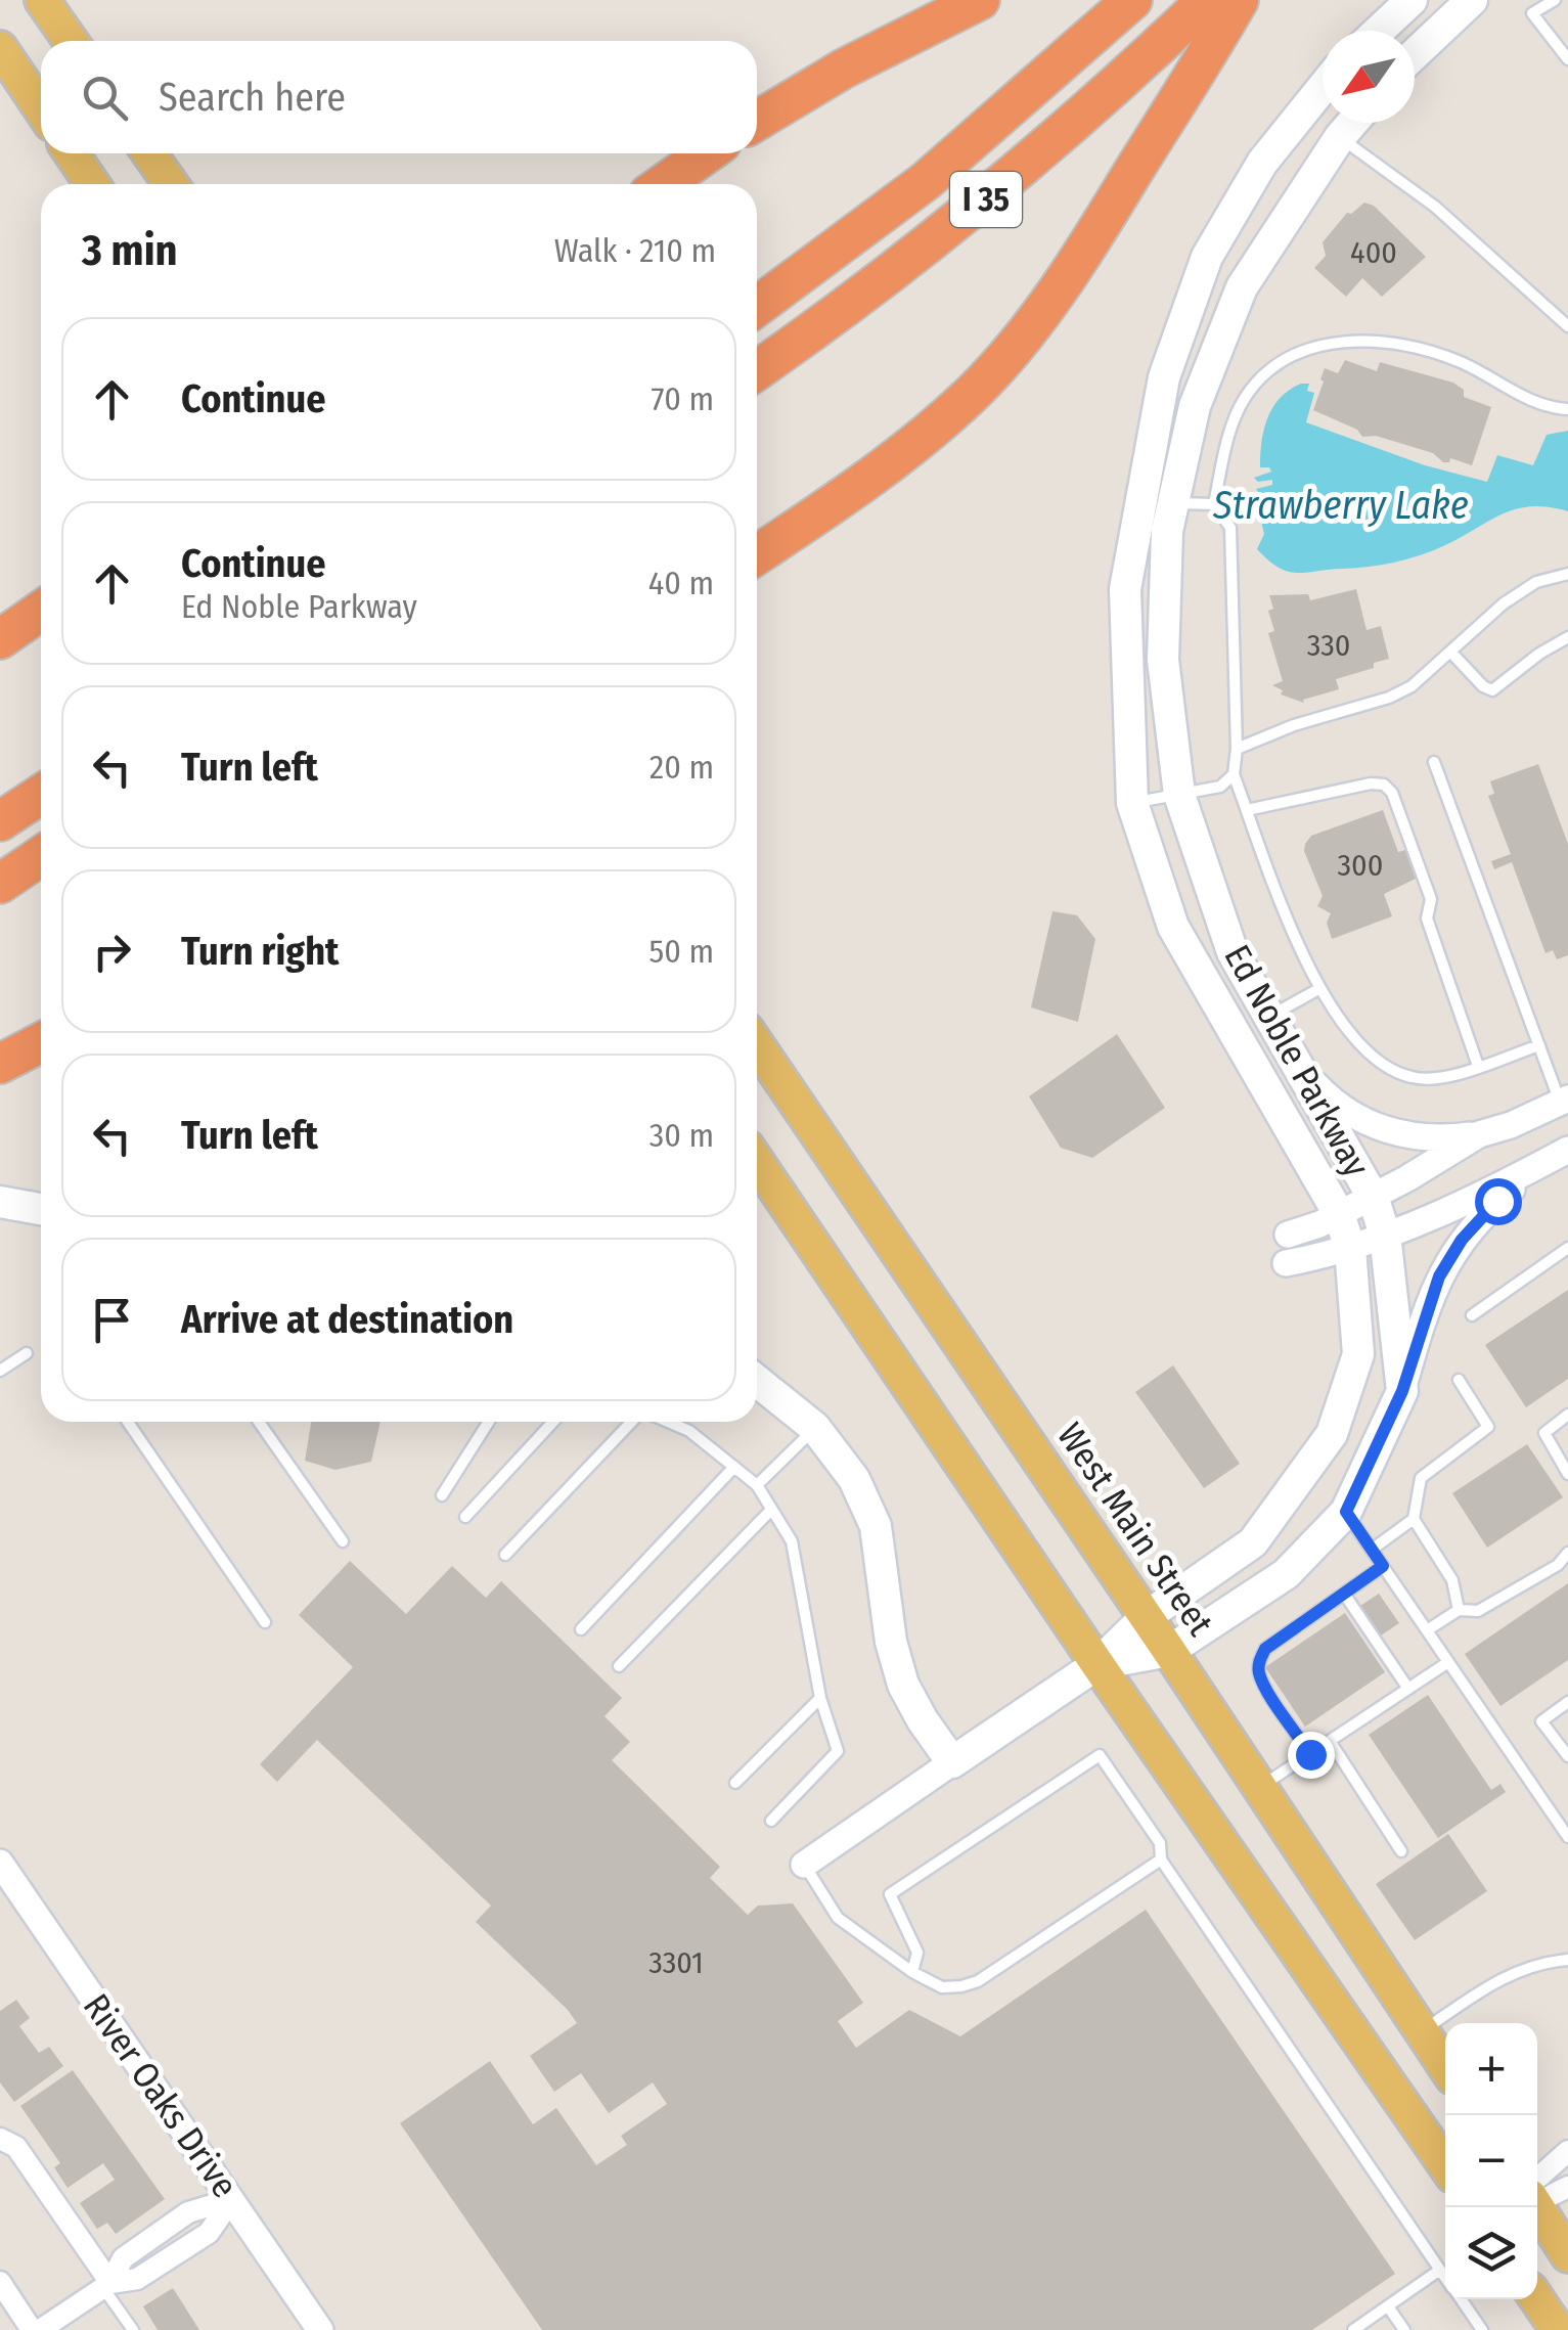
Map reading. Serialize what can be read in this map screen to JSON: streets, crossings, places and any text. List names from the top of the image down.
{
  "streets": {
    "highway": ["I 35"],
    "main road": ["Ed Noble Parkway", "West Main Street"],
    "street": ["River Oaks Drive"]
  },
  "crossings": [
    ["Ed Noble Parkway", "West Main Street"]
  ],
  "water": ["Strawberry Lake"],
  "house_numbers": [
    "400",
    "330",
    "300",
    "3301"
  ],
  "north": "bottom left",
  "page": {
    "search": "Search here",
    "heading": ["3 min", "Walk · 210 m"],
    "list": [
      ["Continue", "70 m"],
      ["Continue", "Ed Noble Parkway", "40 m"],
      ["Turn left", "20 m"],
      ["Turn right", "50 m"],
      ["Turn left", "30 m"],
      "Arrive at destination"
    ],
    "map_buttons": ["+", "−"]
  }
}
